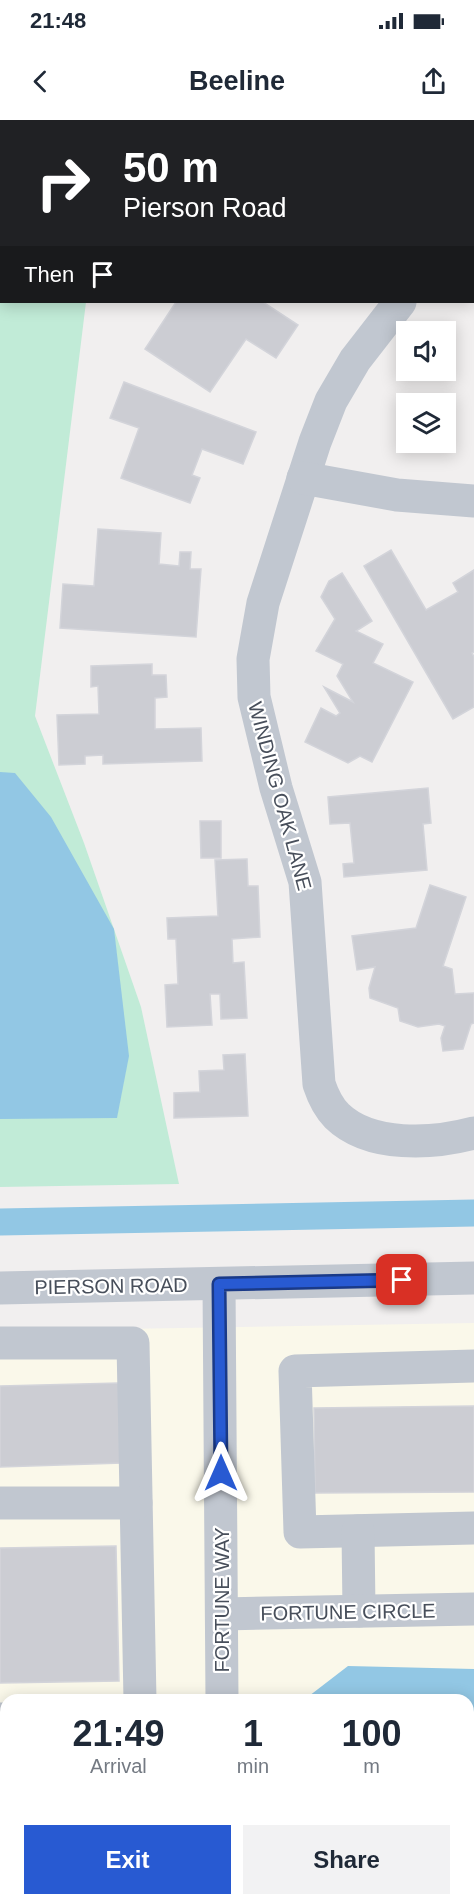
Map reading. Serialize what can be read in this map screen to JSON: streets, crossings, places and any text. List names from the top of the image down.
{
  "streets": {
    "street": [
      "WINDING OAK LANE",
      "PIERSON ROAD",
      "FORTUNE WAY",
      "FORTUNE CIRCLE"
    ]
  },
  "crossings": [
    ["PIERSON ROAD", "FORTUNE WAY"],
    ["FORTUNE WAY", "FORTUNE CIRCLE"]
  ],
  "page": {
    "status": "21:48",
    "header": "Beeline",
    "turn": ["50 m", "Pierson Road"],
    "then": "Then",
    "eta": [
      "21:49",
      "Arrival",
      "1",
      "min",
      "100",
      "m"
    ],
    "buttons": ["Exit", "Share"]
  }
}
